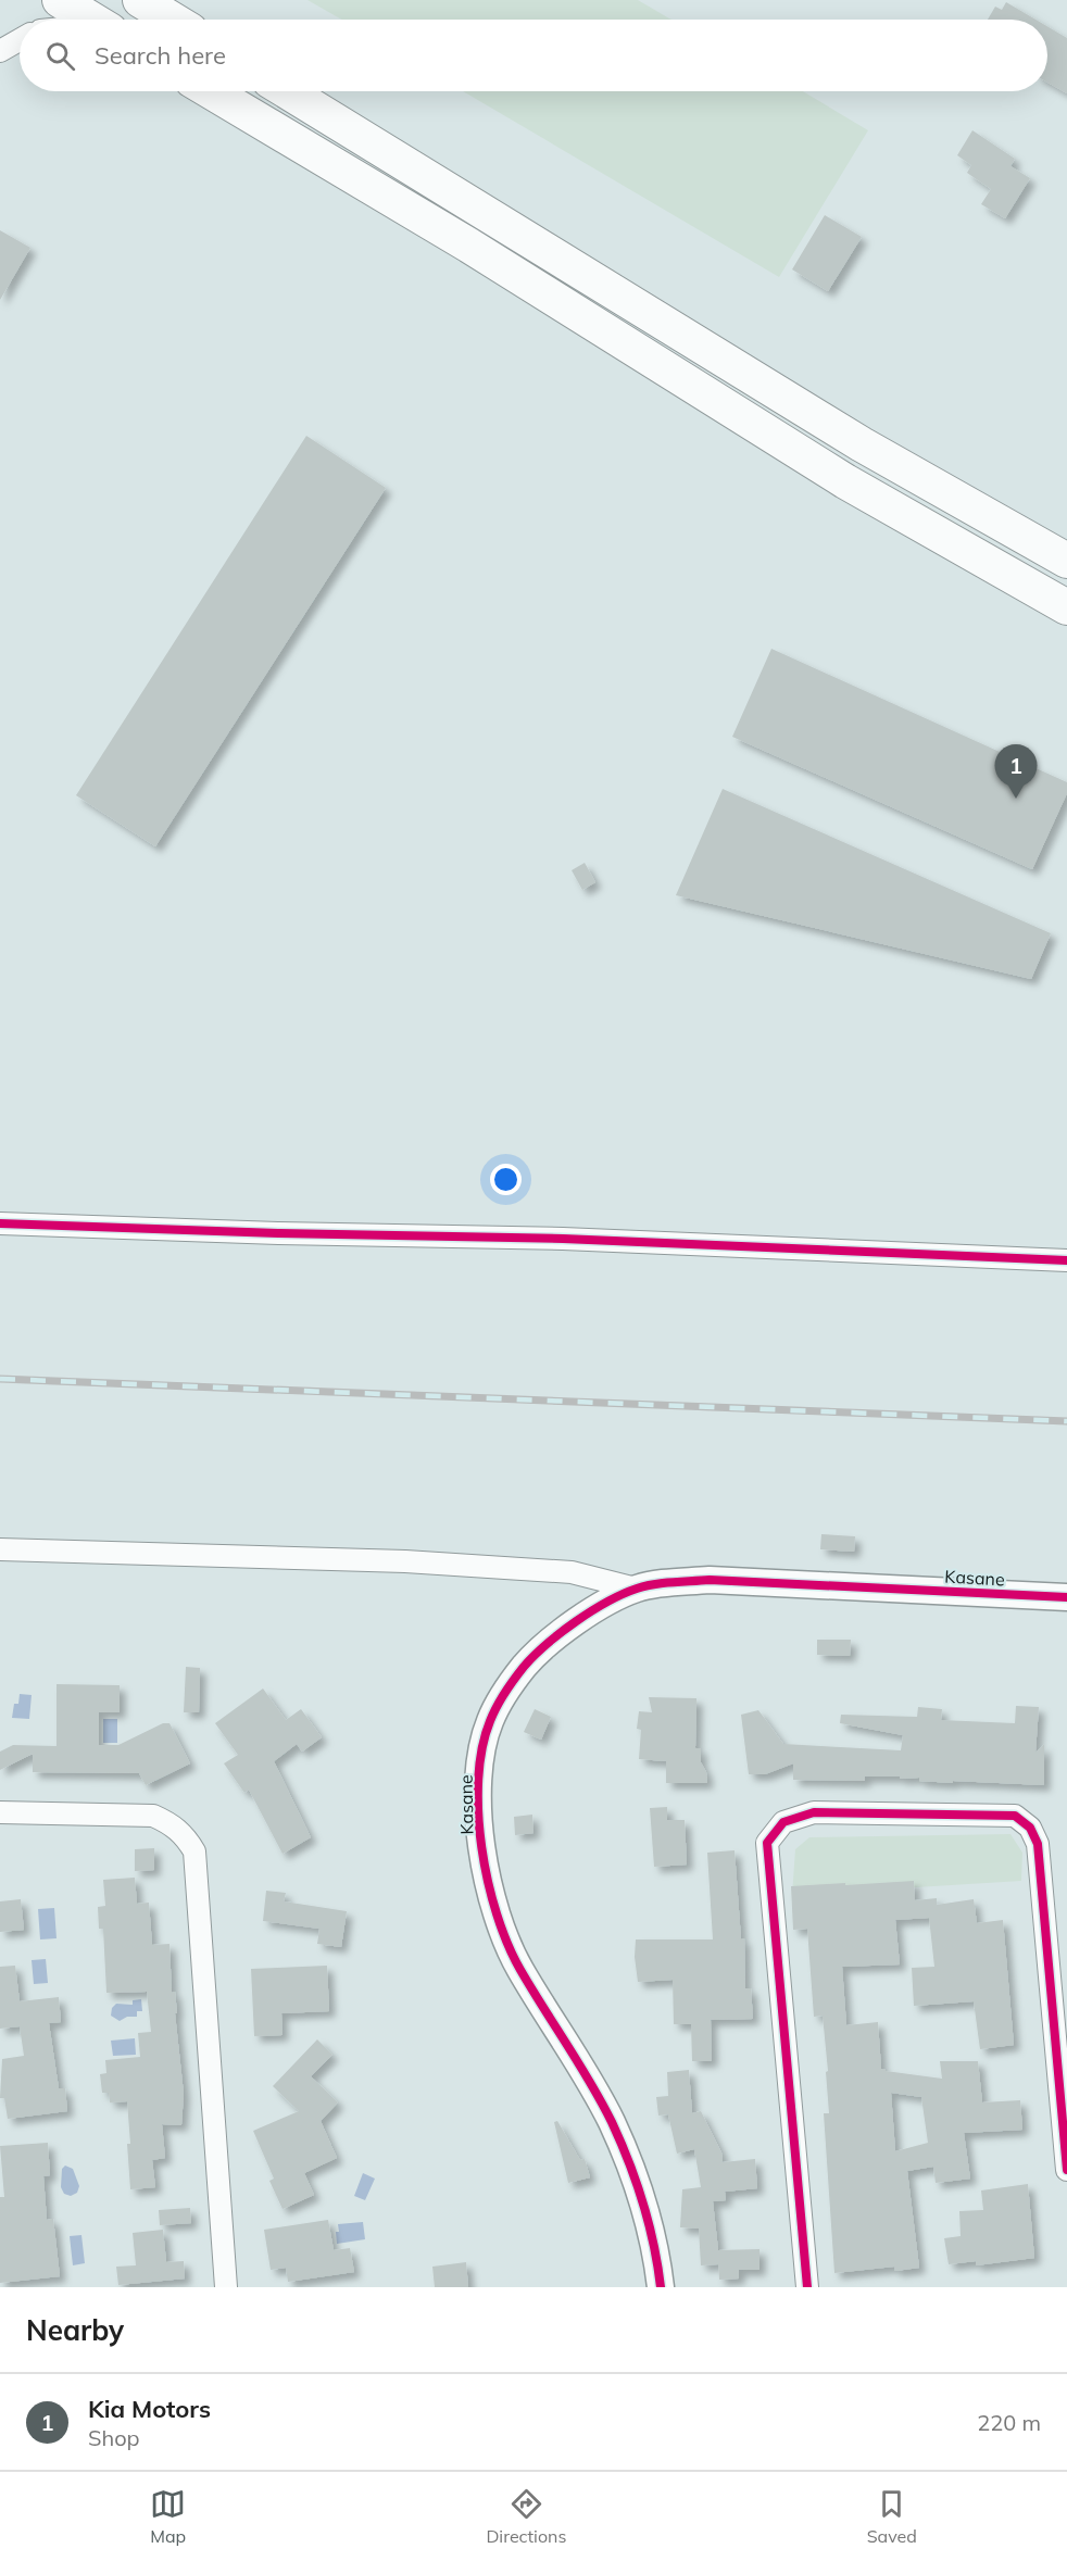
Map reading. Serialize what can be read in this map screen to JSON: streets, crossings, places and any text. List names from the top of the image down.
{
  "streets": {
    "street": ["Kasane"]
  },
  "page": {
    "search": "Search here",
    "pins": "1",
    "heading": "Nearby",
    "list": [
      {
        "mark": "1",
        "name": "Kia Motors",
        "note": "Shop",
        "value": "220 m"
      }
    ],
    "nav": ["Map", "Directions", "Saved"]
  }
}
